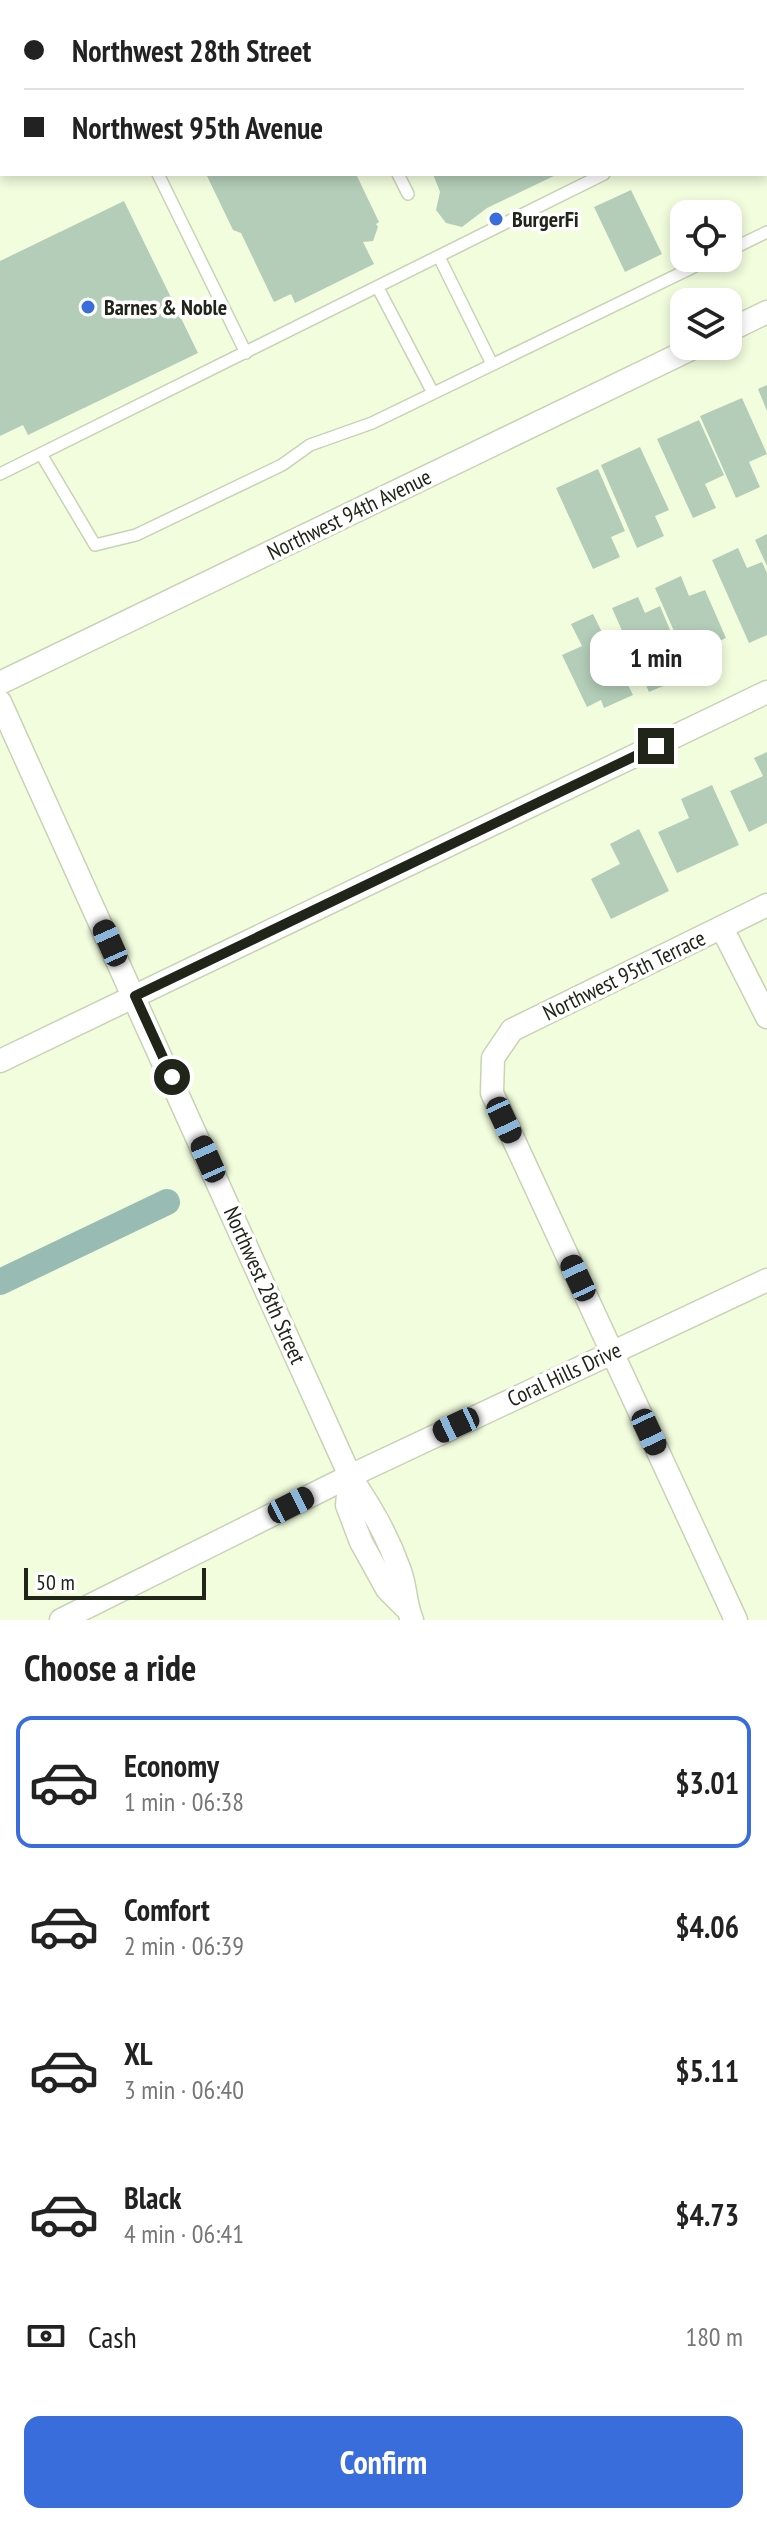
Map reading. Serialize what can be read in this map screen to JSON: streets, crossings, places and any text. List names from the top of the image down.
{
  "streets": {
    "street": [
      "Northwest 94th Avenue",
      "Northwest 95th Terrace",
      "Northwest 28th Street",
      "Coral Hills Drive"
    ]
  },
  "crossings": [
    ["Northwest 95th Terrace", "Coral Hills Drive"],
    ["Northwest 28th Street", "Coral Hills Drive"]
  ],
  "places": ["BurgerFi", "Barnes & Noble"],
  "scale_bar": "50 m",
  "page": {
    "banner": ["Northwest 28th Street", "Northwest 95th Avenue"],
    "bubble": "1 min",
    "scale": "50 m",
    "heading": "Choose a ride",
    "list": [
      {
        "name": "Economy",
        "note": "1 min · 06:38",
        "value": "$3.01"
      },
      {
        "name": "Comfort",
        "note": "2 min · 06:39",
        "value": "$4.06"
      },
      {
        "name": "XL",
        "note": "3 min · 06:40",
        "value": "$5.11"
      },
      {
        "name": "Black",
        "note": "4 min · 06:41",
        "value": "$4.73"
      }
    ],
    "pay": ["Cash", "180 m"],
    "buttons": "Confirm"
  }
}
